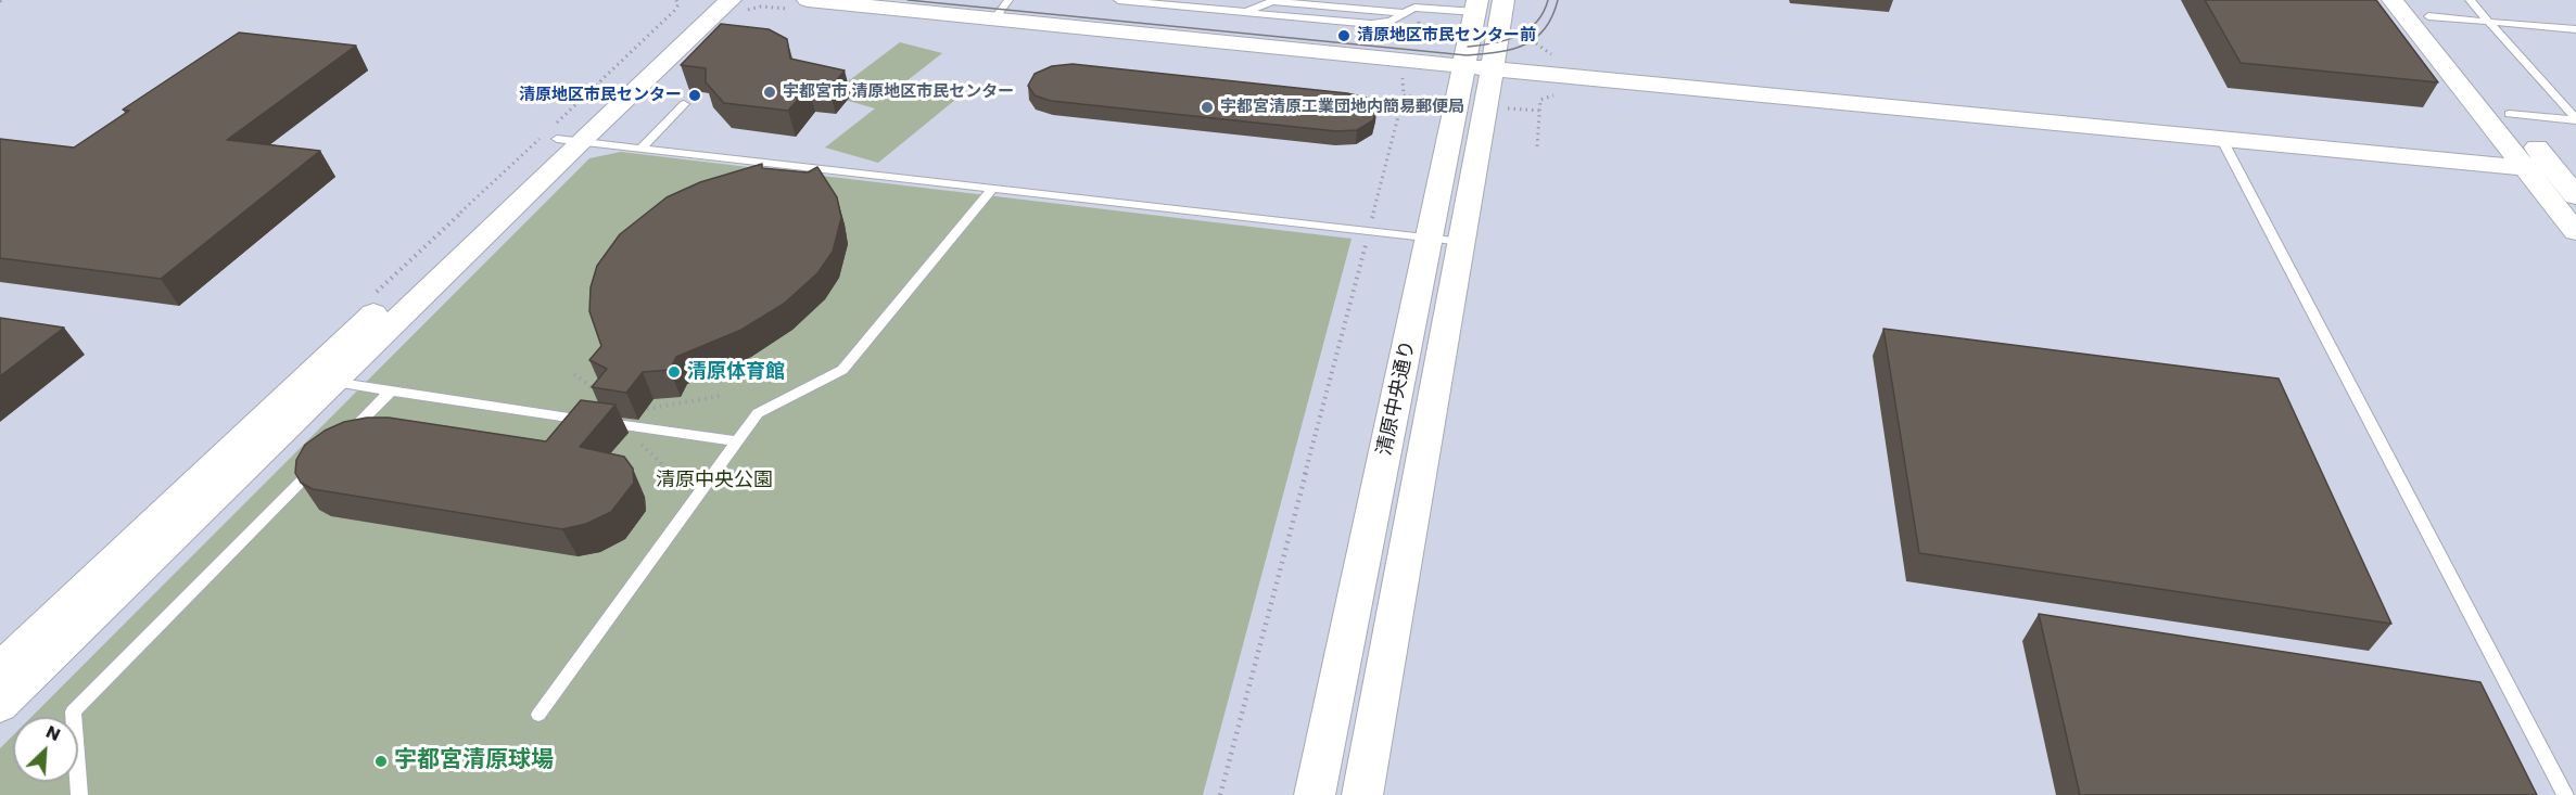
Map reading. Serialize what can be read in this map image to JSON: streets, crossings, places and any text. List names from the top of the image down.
{
  "streets": {
    "street": ["清原中央通り"]
  },
  "parks": ["清原中央公園"],
  "places": [
    "清原地区市民センター前",
    "宇都宮市 清原地区市民センター",
    "清原地区市民センター",
    "宇都宮清原工業団地内簡易郵便局",
    "清原体育館",
    "宇都宮清原球場"
  ],
  "north": "top right"
}
